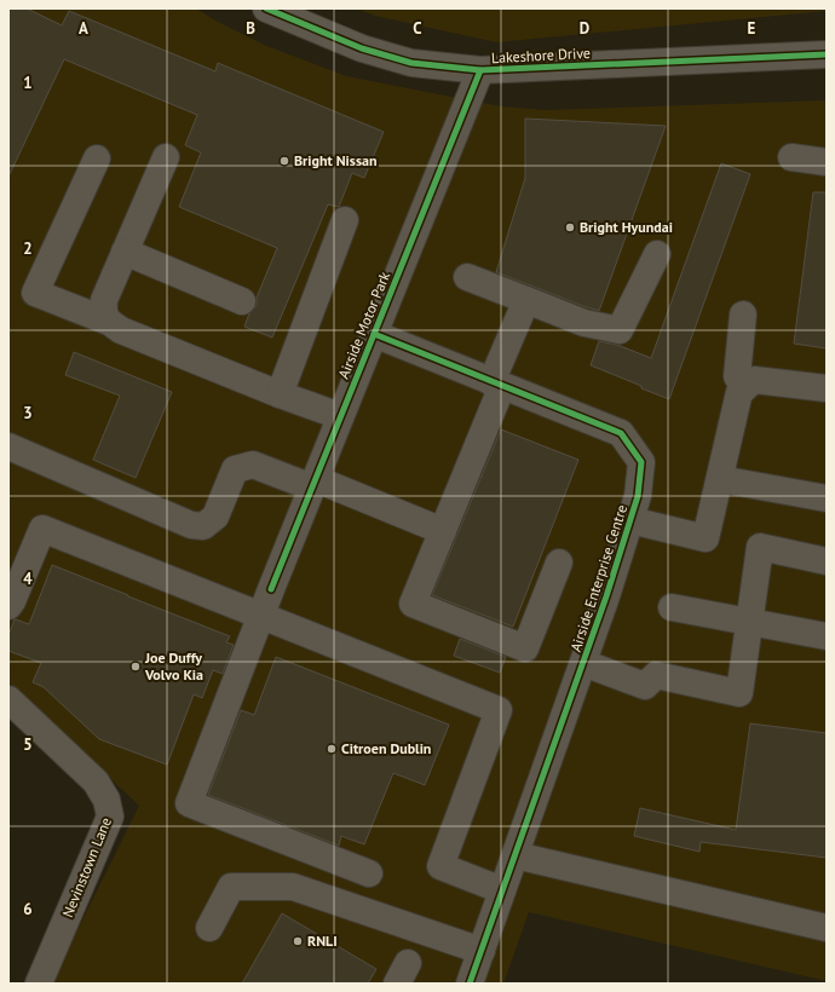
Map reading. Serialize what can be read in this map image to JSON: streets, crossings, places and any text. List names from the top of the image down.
{
  "streets": {
    "street": [
      "Lakeshore Drive",
      "Airside Motor Park",
      "Airside Enterprise Centre",
      "Nevinstown Lane"
    ]
  },
  "crossings": [
    ["Lakeshore Drive", "Airside Motor Park"],
    ["Airside Motor Park", "Airside Enterprise Centre"]
  ],
  "places": [
    "Bright Nissan",
    "Bright Hyundai",
    "Joe Duffy Volvo Kia",
    "Citroen Dublin",
    "RNLI"
  ],
  "grid": {
    "columns": [
      "A",
      "B",
      "C",
      "D",
      "E"
    ],
    "rows": [
      "1",
      "2",
      "3",
      "4",
      "5",
      "6"
    ]
  }
}
